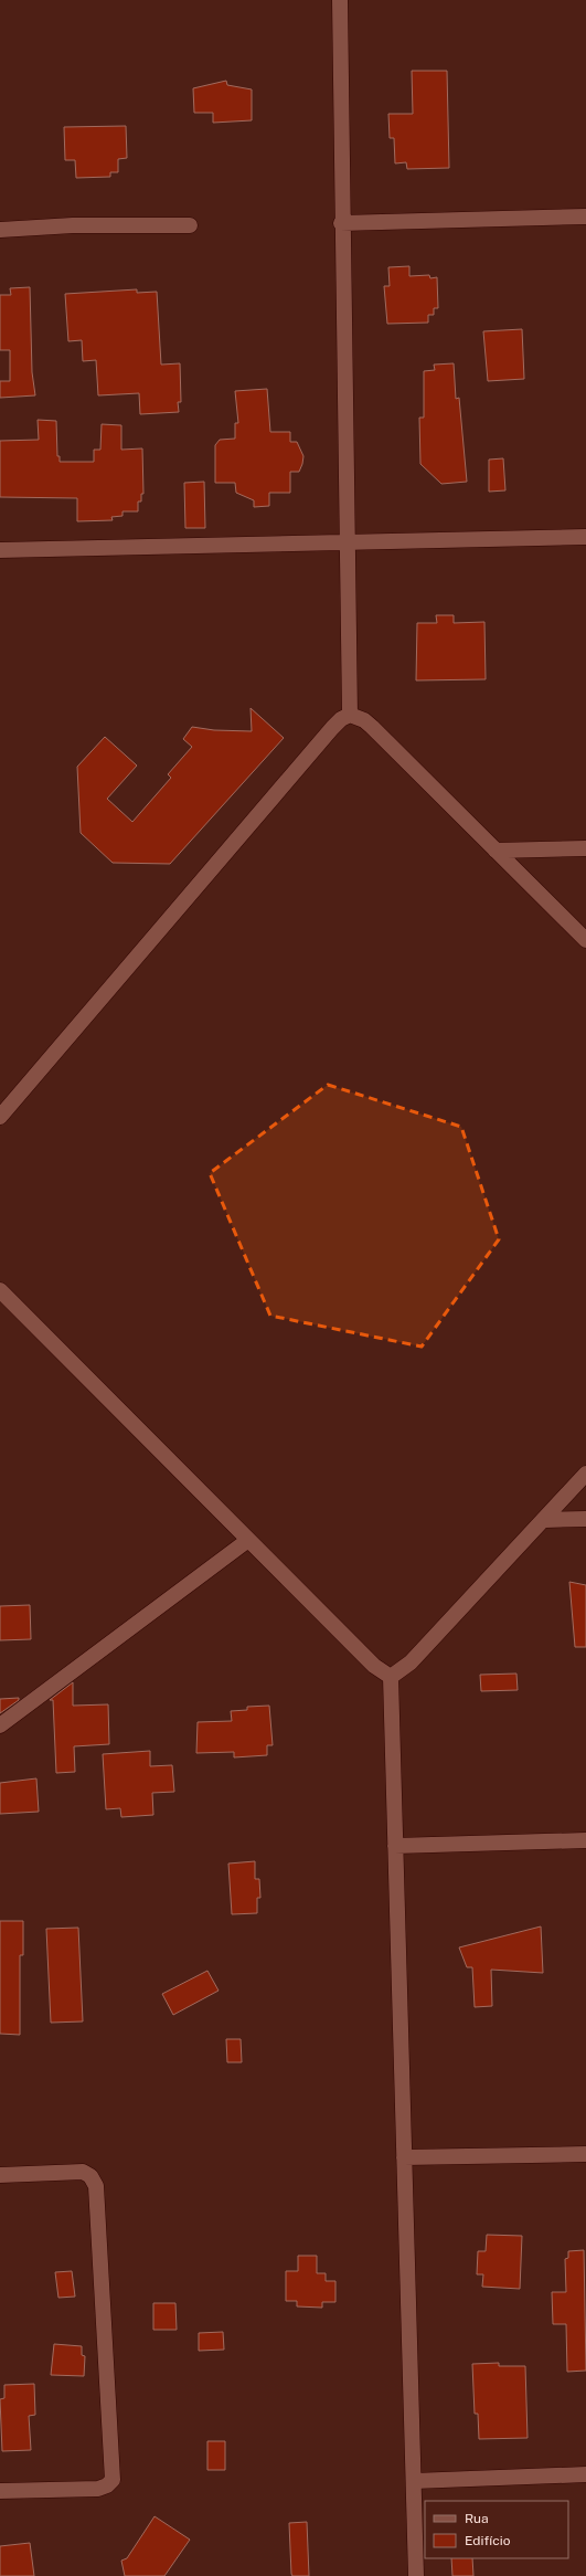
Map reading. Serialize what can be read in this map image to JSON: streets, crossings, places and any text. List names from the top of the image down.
{
  "legend": ["Rua", "Edifício"]
}
